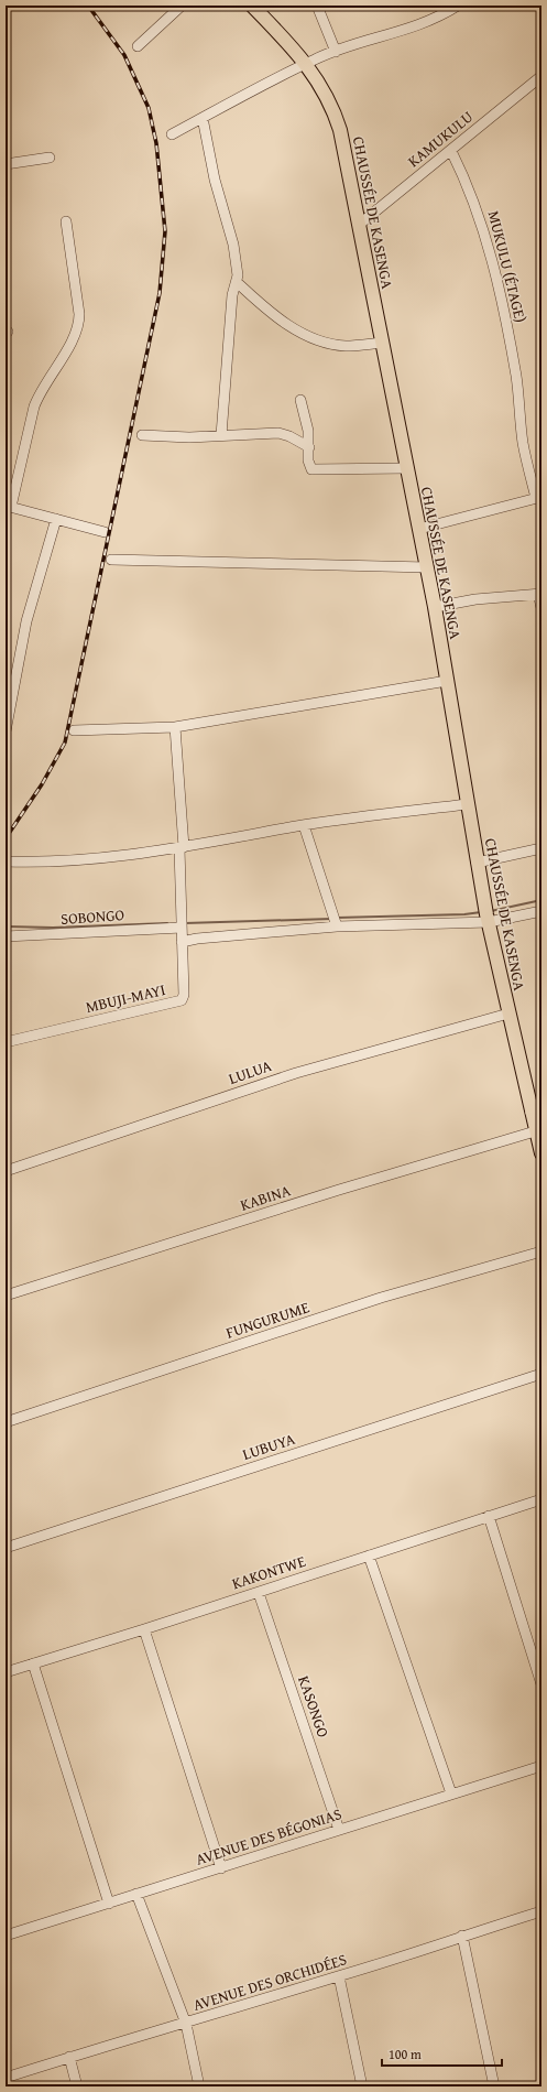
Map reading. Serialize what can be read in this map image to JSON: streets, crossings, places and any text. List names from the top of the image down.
{
  "streets": {
    "main road": ["CHAUSSÉE DE KASENGA"],
    "street": [
      "KAMUKULU",
      "MUKULU (ÉTAGE)",
      "SOBONGO",
      "MBUJI-MAYI",
      "LULUA",
      "KABINA",
      "FUNGURUME",
      "LUBUYA",
      "KAKONTWE",
      "KASONGO",
      "AVENUE DES BÉGONIAS",
      "AVENUE DES ORCHIDÉES"
    ]
  },
  "crossings": [
    ["KAMUKULU", "CHAUSSÉE DE KASENGA"],
    ["KAMUKULU", "MUKULU (ÉTAGE)"],
    ["CHAUSSÉE DE KASENGA", "LULUA"],
    ["CHAUSSÉE DE KASENGA", "KABINA"],
    ["SOBONGO", "MBUJI-MAYI"],
    ["KAKONTWE", "KASONGO"],
    ["KASONGO", "AVENUE DES BÉGONIAS"]
  ],
  "scale_bar": "100 m"
}
